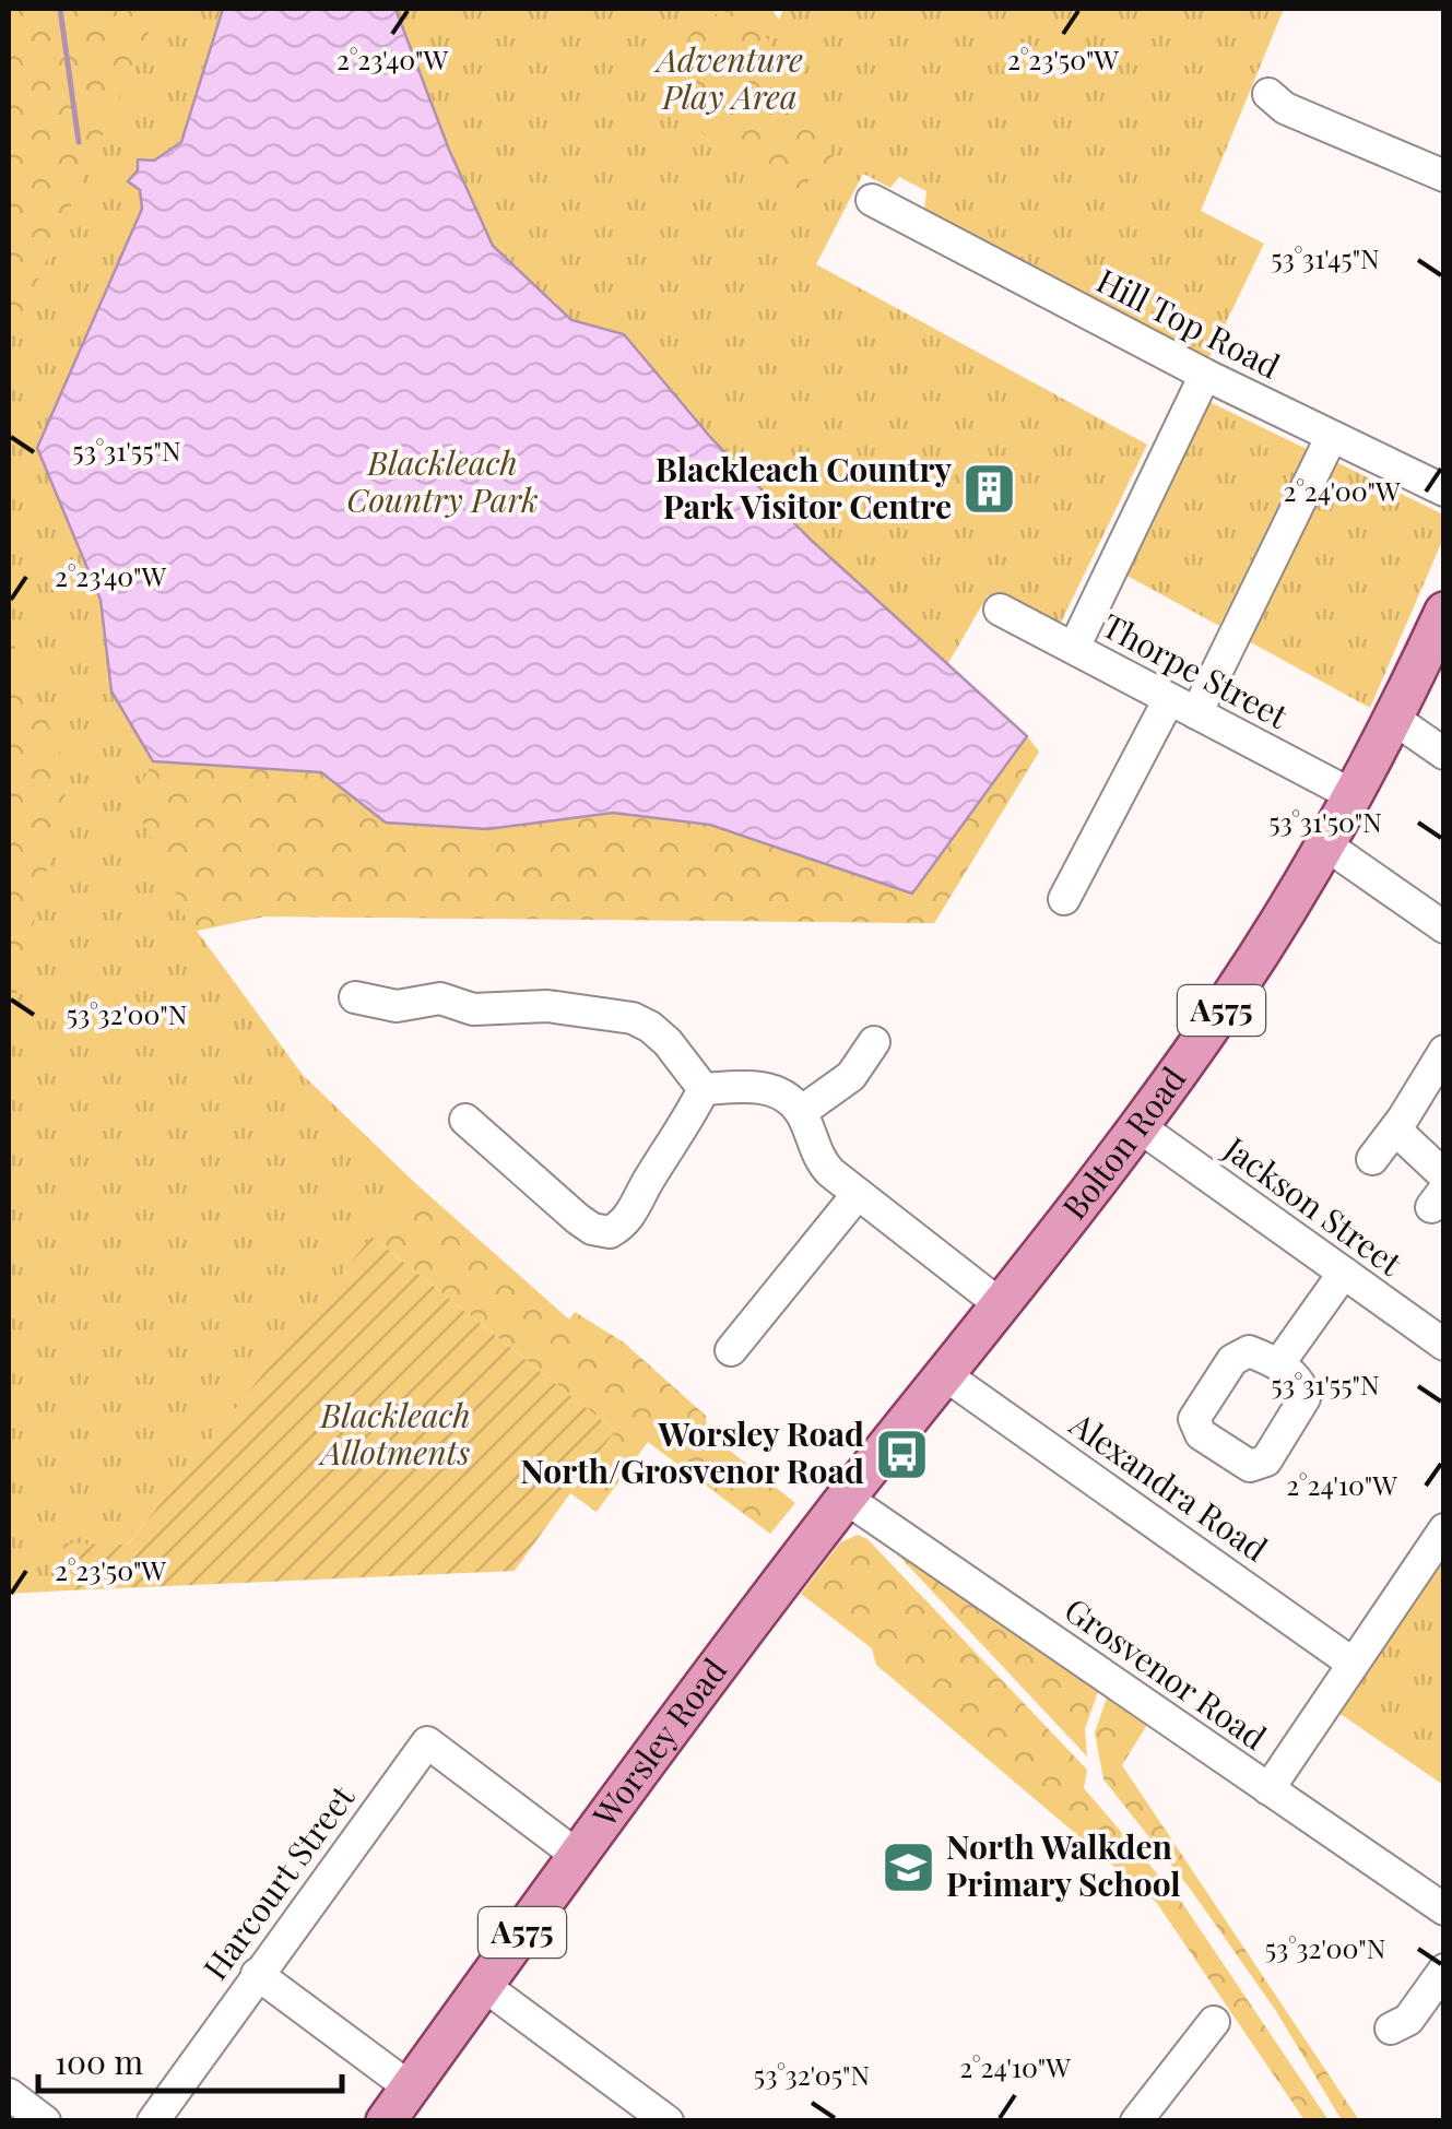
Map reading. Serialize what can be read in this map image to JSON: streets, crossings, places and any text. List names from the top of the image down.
{
  "streets": {
    "main road": ["A575", "Bolton Road", "Worsley Road"],
    "street": [
      "Hill Top Road",
      "Thorpe Street",
      "Jackson Street",
      "Alexandra Road",
      "Grosvenor Road",
      "Harcourt Street"
    ]
  },
  "crossings": [
    ["Thorpe Street", "Bolton Road"],
    ["Bolton Road", "Jackson Street"],
    ["Bolton Road", "Alexandra Road"],
    ["Bolton Road", "Worsley Road"],
    ["Alexandra Road", "Worsley Road"],
    ["Grosvenor Road", "Worsley Road"],
    ["Worsley Road", "Harcourt Street"]
  ],
  "parks": ["Adventure Play Area", "Blackleach Country Park", "Blackleach Allotments"],
  "places": {
    "building": ["Blackleach Country Park Visitor Centre"],
    "bus stop": ["Worsley Road North/Grosvenor Road"],
    "school or university": ["North Walkden Primary School"]
  },
  "scale_bar": "100 m",
  "coordinates": [
    "2°23'40\"W",
    "2°23'50\"W",
    "53°31'45\"N",
    "53°31'55\"N",
    "2°24'00\"W",
    "53°31'50\"N",
    "53°32'00\"N",
    "2°24'10\"W",
    "53°32'05\"N"
  ]
}
